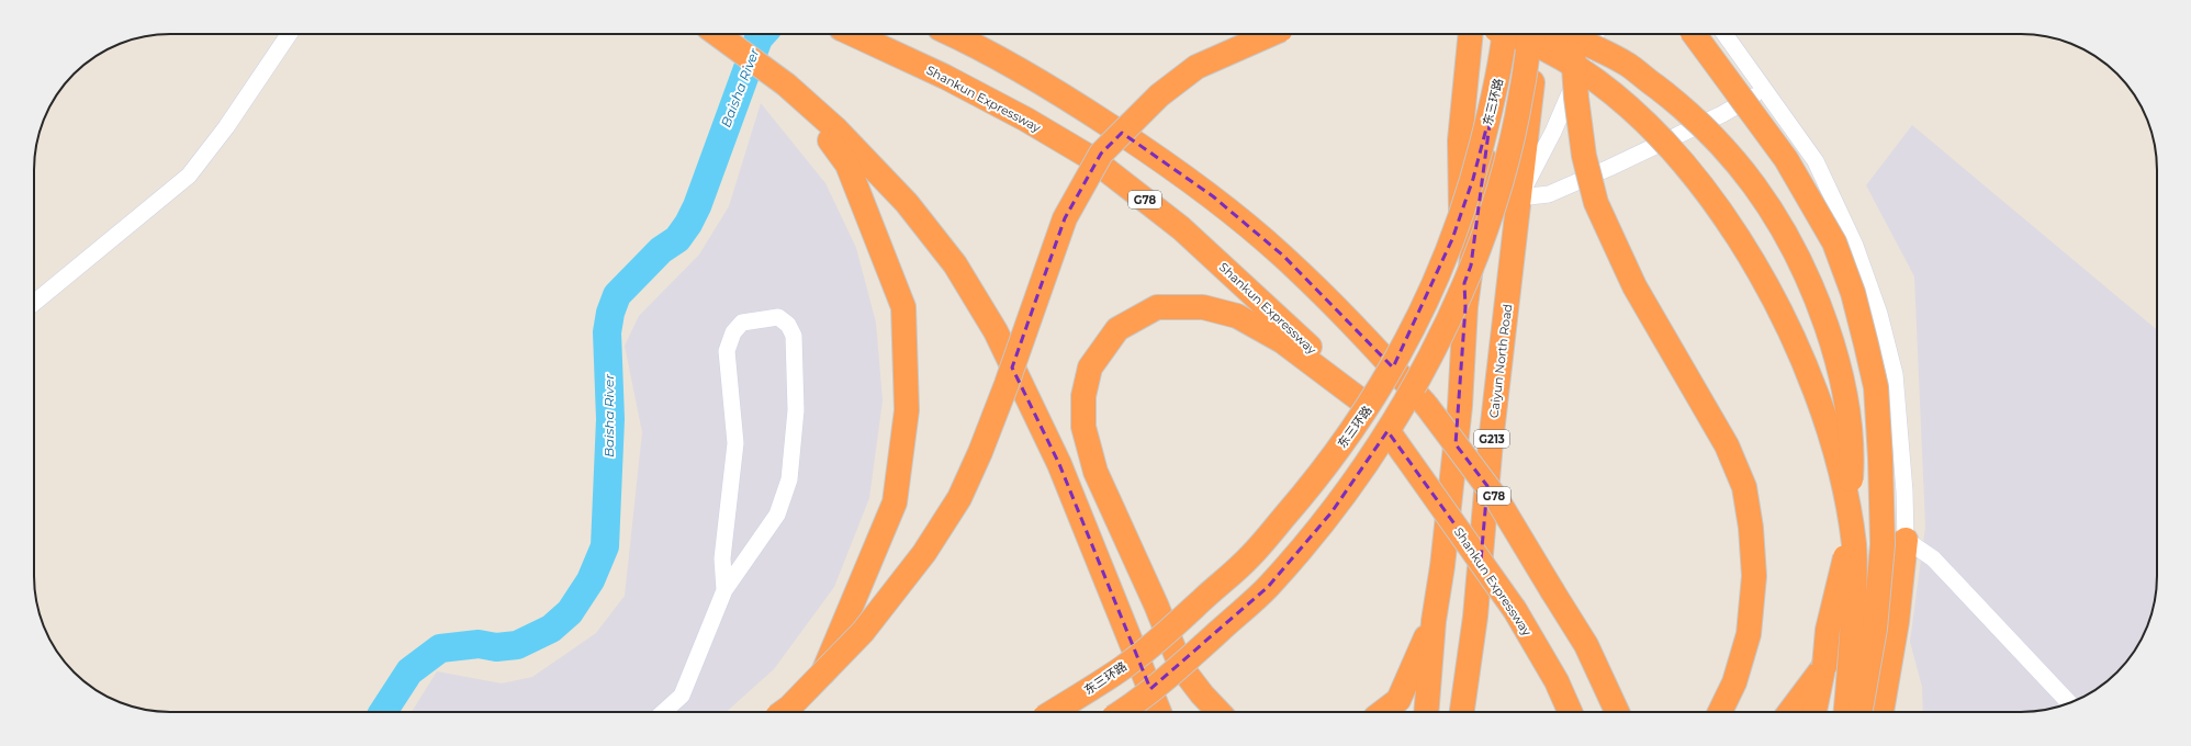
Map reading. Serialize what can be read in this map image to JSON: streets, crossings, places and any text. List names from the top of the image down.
{
  "streets": {
    "highway": [
      "Shankun Expressway",
      "东三环路",
      "G78",
      "Caiyun North Road",
      "G213"
    ]
  },
  "crossings": [
    ["Caiyun North Road", "G213"]
  ],
  "water": ["Baisha River"]
}
